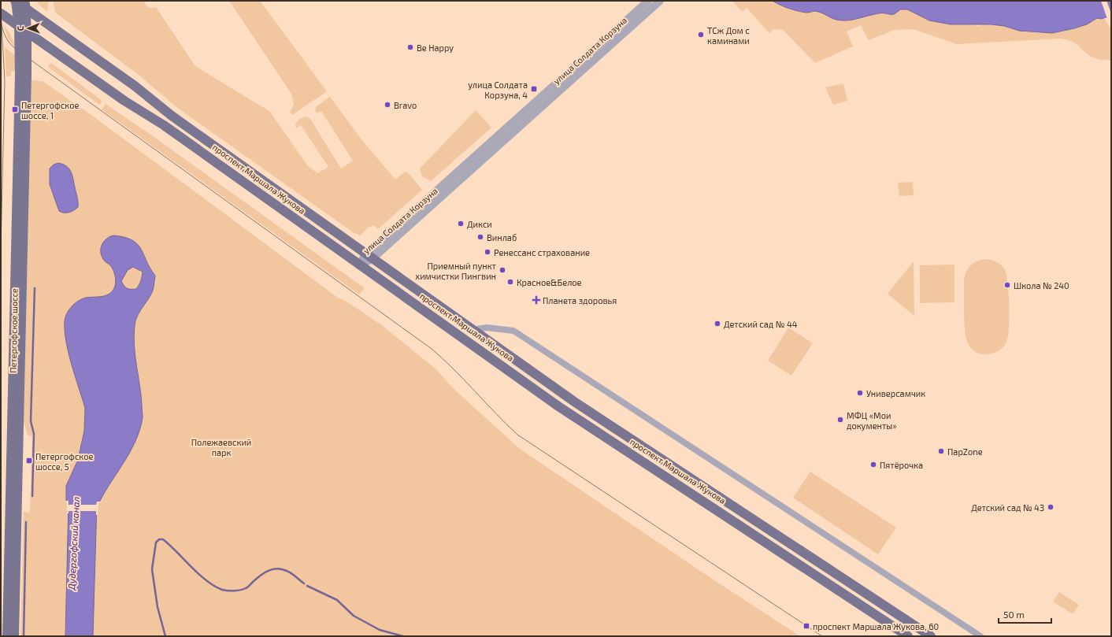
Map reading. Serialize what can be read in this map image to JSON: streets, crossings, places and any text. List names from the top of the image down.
{
  "streets": {
    "main road": ["проспект Маршала Жукова", "Петергофское шоссе"],
    "street": ["улица Солдата Корзуна"]
  },
  "crossings": [
    ["улица Солдата Корзуна", "проспект Маршала Жукова"],
    ["проспект Маршала Жукова", "Петергофское шоссе"]
  ],
  "water": ["Дудергофский канал"],
  "parks": ["Полежаевский парк"],
  "places": {
    "other": [
      "ТСж Дом с каминами",
      "Be Happy",
      "Bravo",
      "Дикси",
      "Винлаб",
      "Ренессанс страхование",
      "Приемный пункт химчистки Пингвин",
      "Красное&Белое",
      "Школа № 240",
      "Детский сад № 44",
      "Универсамчик",
      "МФЦ «Мои документы»",
      "ПарZone",
      "Пятёрочка",
      "Детский сад № 43"
    ],
    "transit": [
      "улица Солдата Корзуна, 4",
      "Петергофское шоссе, 1",
      "Петергофское шоссе, 5",
      "проспект Маршала Жукова, 60"
    ],
    "health": ["Планета здоровья"]
  },
  "scale_bar": "50 m",
  "north": "left"
}
